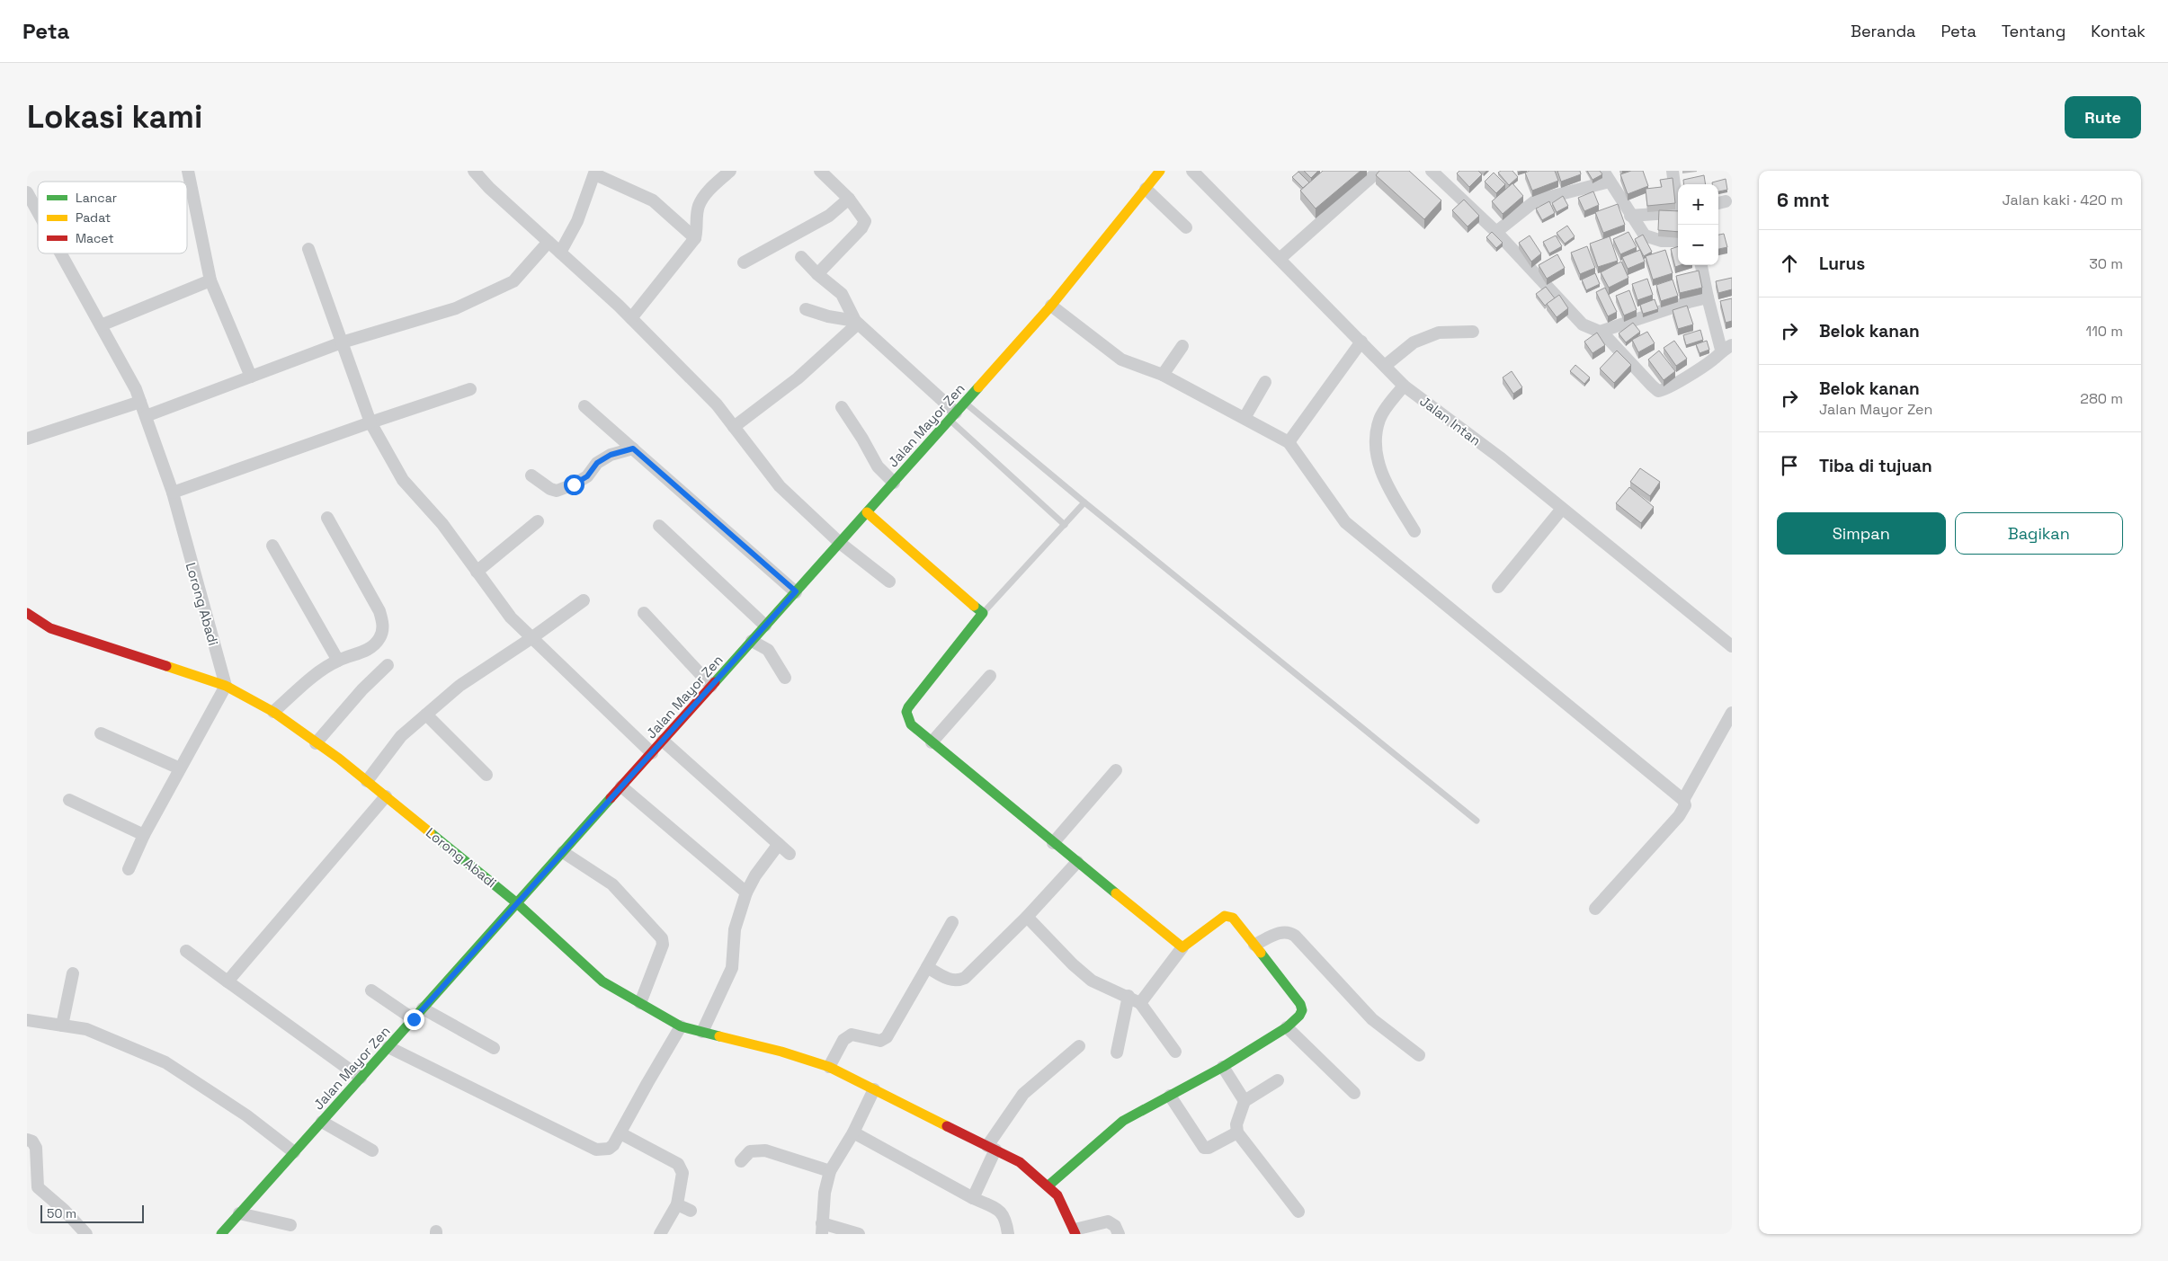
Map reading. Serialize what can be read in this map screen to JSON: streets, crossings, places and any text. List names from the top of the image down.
{
  "streets": {
    "street": ["Jalan Intan", "Jalan Mayor Zen", "Lorong Abadi"]
  },
  "crossings": [
    ["Jalan Mayor Zen", "Lorong Abadi"]
  ],
  "legend": ["Lancar", "Padat", "Macet"],
  "scale_bar": "50 m",
  "page": {
    "header": "Peta",
    "nav": [
      "Beranda",
      "Peta",
      "Tentang",
      "Kontak"
    ],
    "buttons": [
      "Rute",
      ["Simpan", "Bagikan"]
    ],
    "title": "Lokasi kami",
    "heading": ["6 mnt", "Jalan kaki · 420 m"],
    "map_buttons": ["+", "−"],
    "list": [
      ["Lurus", "30 m"],
      ["Belok kanan", "110 m"],
      ["Belok kanan", "Jalan Mayor Zen", "280 m"],
      "Tiba di tujuan"
    ],
    "scale": "50 m"
  }
}
